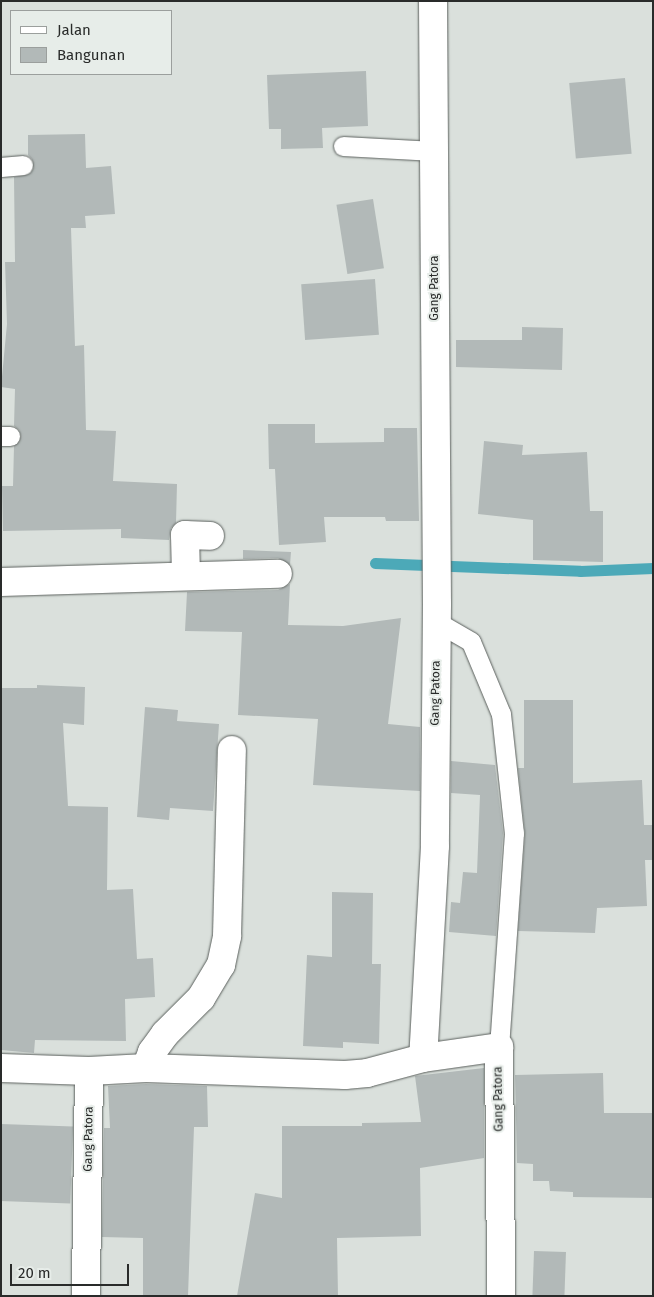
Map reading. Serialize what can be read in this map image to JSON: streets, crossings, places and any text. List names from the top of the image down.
{
  "streets": {
    "street": ["Gang Patora"]
  },
  "legend": ["Jalan", "Bangunan"],
  "scale_bar": "20 m"
}
